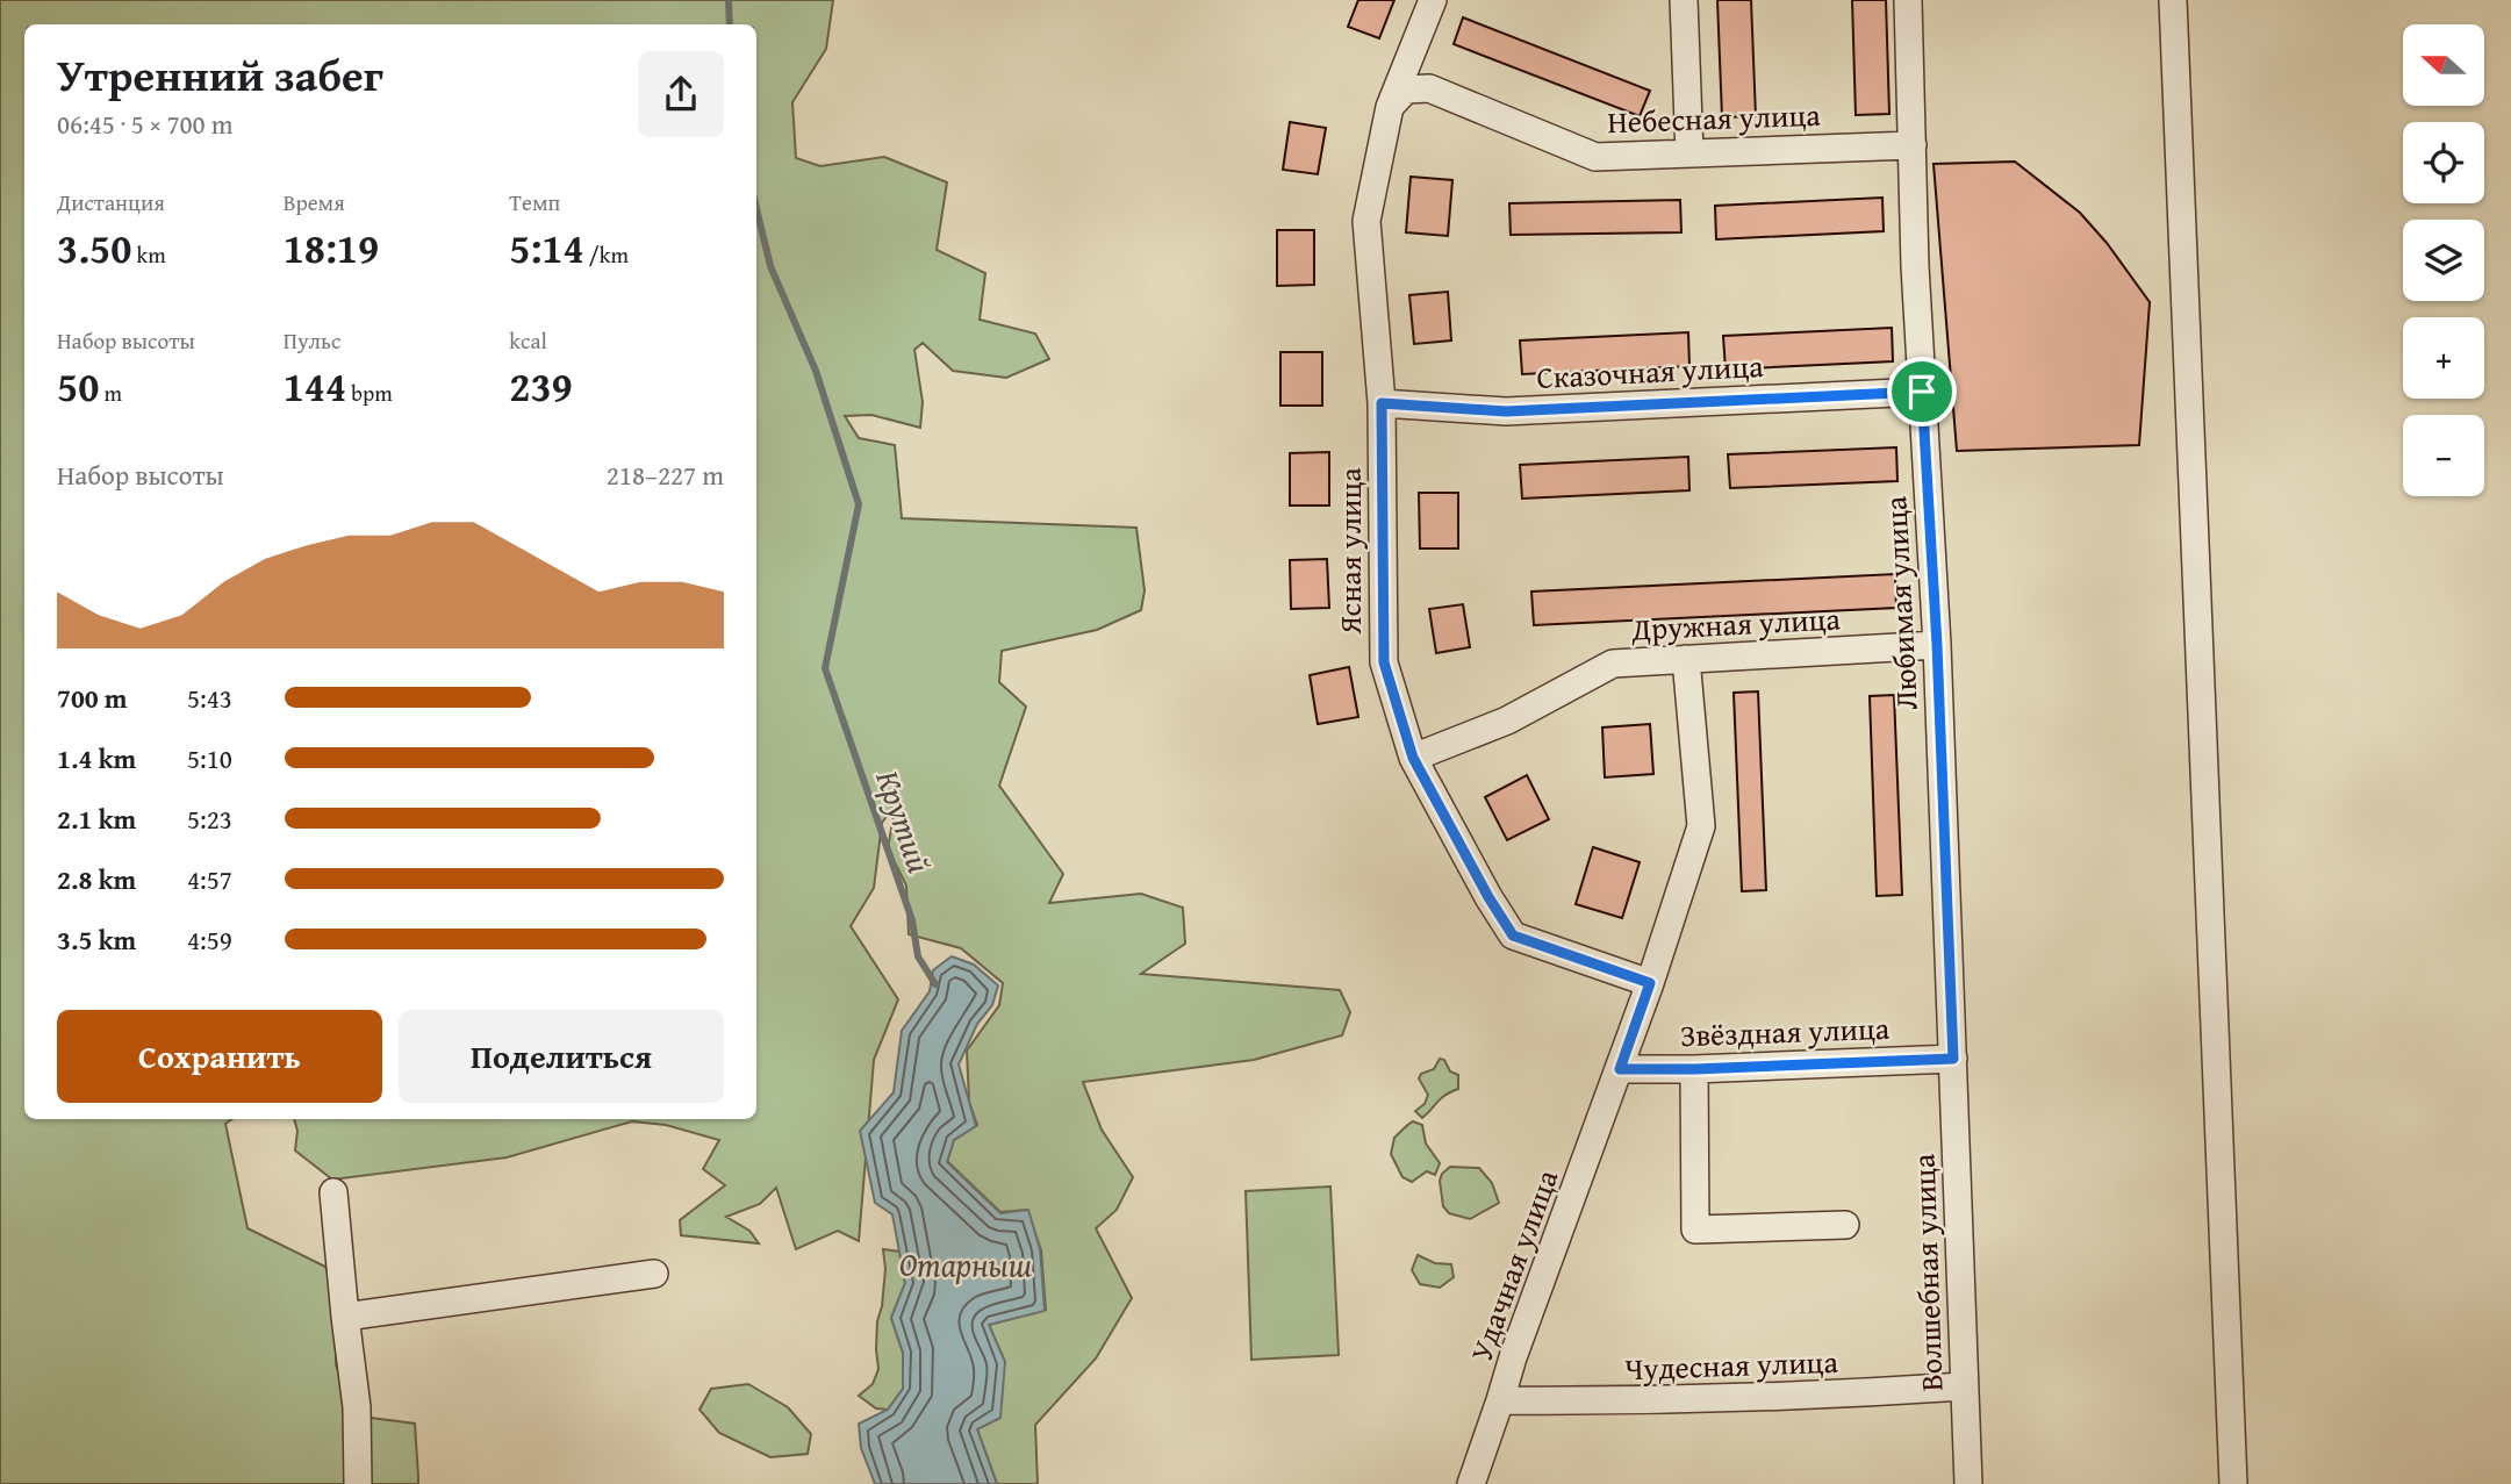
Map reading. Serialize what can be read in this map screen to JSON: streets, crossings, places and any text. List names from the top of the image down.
{
  "streets": {
    "street": [
      "Небесная улица",
      "Сказочная улица",
      "Ясная улица",
      "Любимая улица",
      "Дружная улица",
      "Звёздная улица",
      "Удачная улица",
      "Волшебная улица",
      "Чудесная улица"
    ]
  },
  "crossings": [
    ["Небесная улица", "Ясная улица"],
    ["Небесная улица", "Любимая улица"],
    ["Сказочная улица", "Ясная улица"],
    ["Сказочная улица", "Любимая улица"],
    ["Ясная улица", "Дружная улица"],
    ["Ясная улица", "Удачная улица"],
    ["Любимая улица", "Дружная улица"],
    ["Любимая улица", "Звёздная улица"],
    ["Любимая улица", "Волшебная улица"],
    ["Дружная улица", "Удачная улица"],
    ["Звёздная улица", "Удачная улица"],
    ["Звёздная улица", "Волшебная улица"],
    ["Удачная улица", "Чудесная улица"],
    ["Волшебная улица", "Чудесная улица"]
  ],
  "water": ["Крутий", "Отарныш"],
  "north": "left",
  "page": {
    "map_buttons": ["+", "−"],
    "heading": ["Утренний забег", "06:45 · 5 × 700 m"],
    "stats": [
      ["Дистанция", "3.50 km"],
      ["Время", "18:19"],
      ["Темп", "5:14 /km"],
      ["Набор высоты", "50 m"],
      ["Пульс", "144 bpm"],
      ["kcal", "239"]
    ],
    "chart": ["Набор высоты", "218–227 m"],
    "list": [
      {
        "name": "700 m",
        "note": "5:43"
      },
      {
        "name": "1.4 km",
        "note": "5:10"
      },
      {
        "name": "2.1 km",
        "note": "5:23"
      },
      {
        "name": "2.8 km",
        "note": "4:57"
      },
      {
        "name": "3.5 km",
        "note": "4:59"
      }
    ],
    "buttons": ["Сохранить", "Поделиться"]
  }
}
